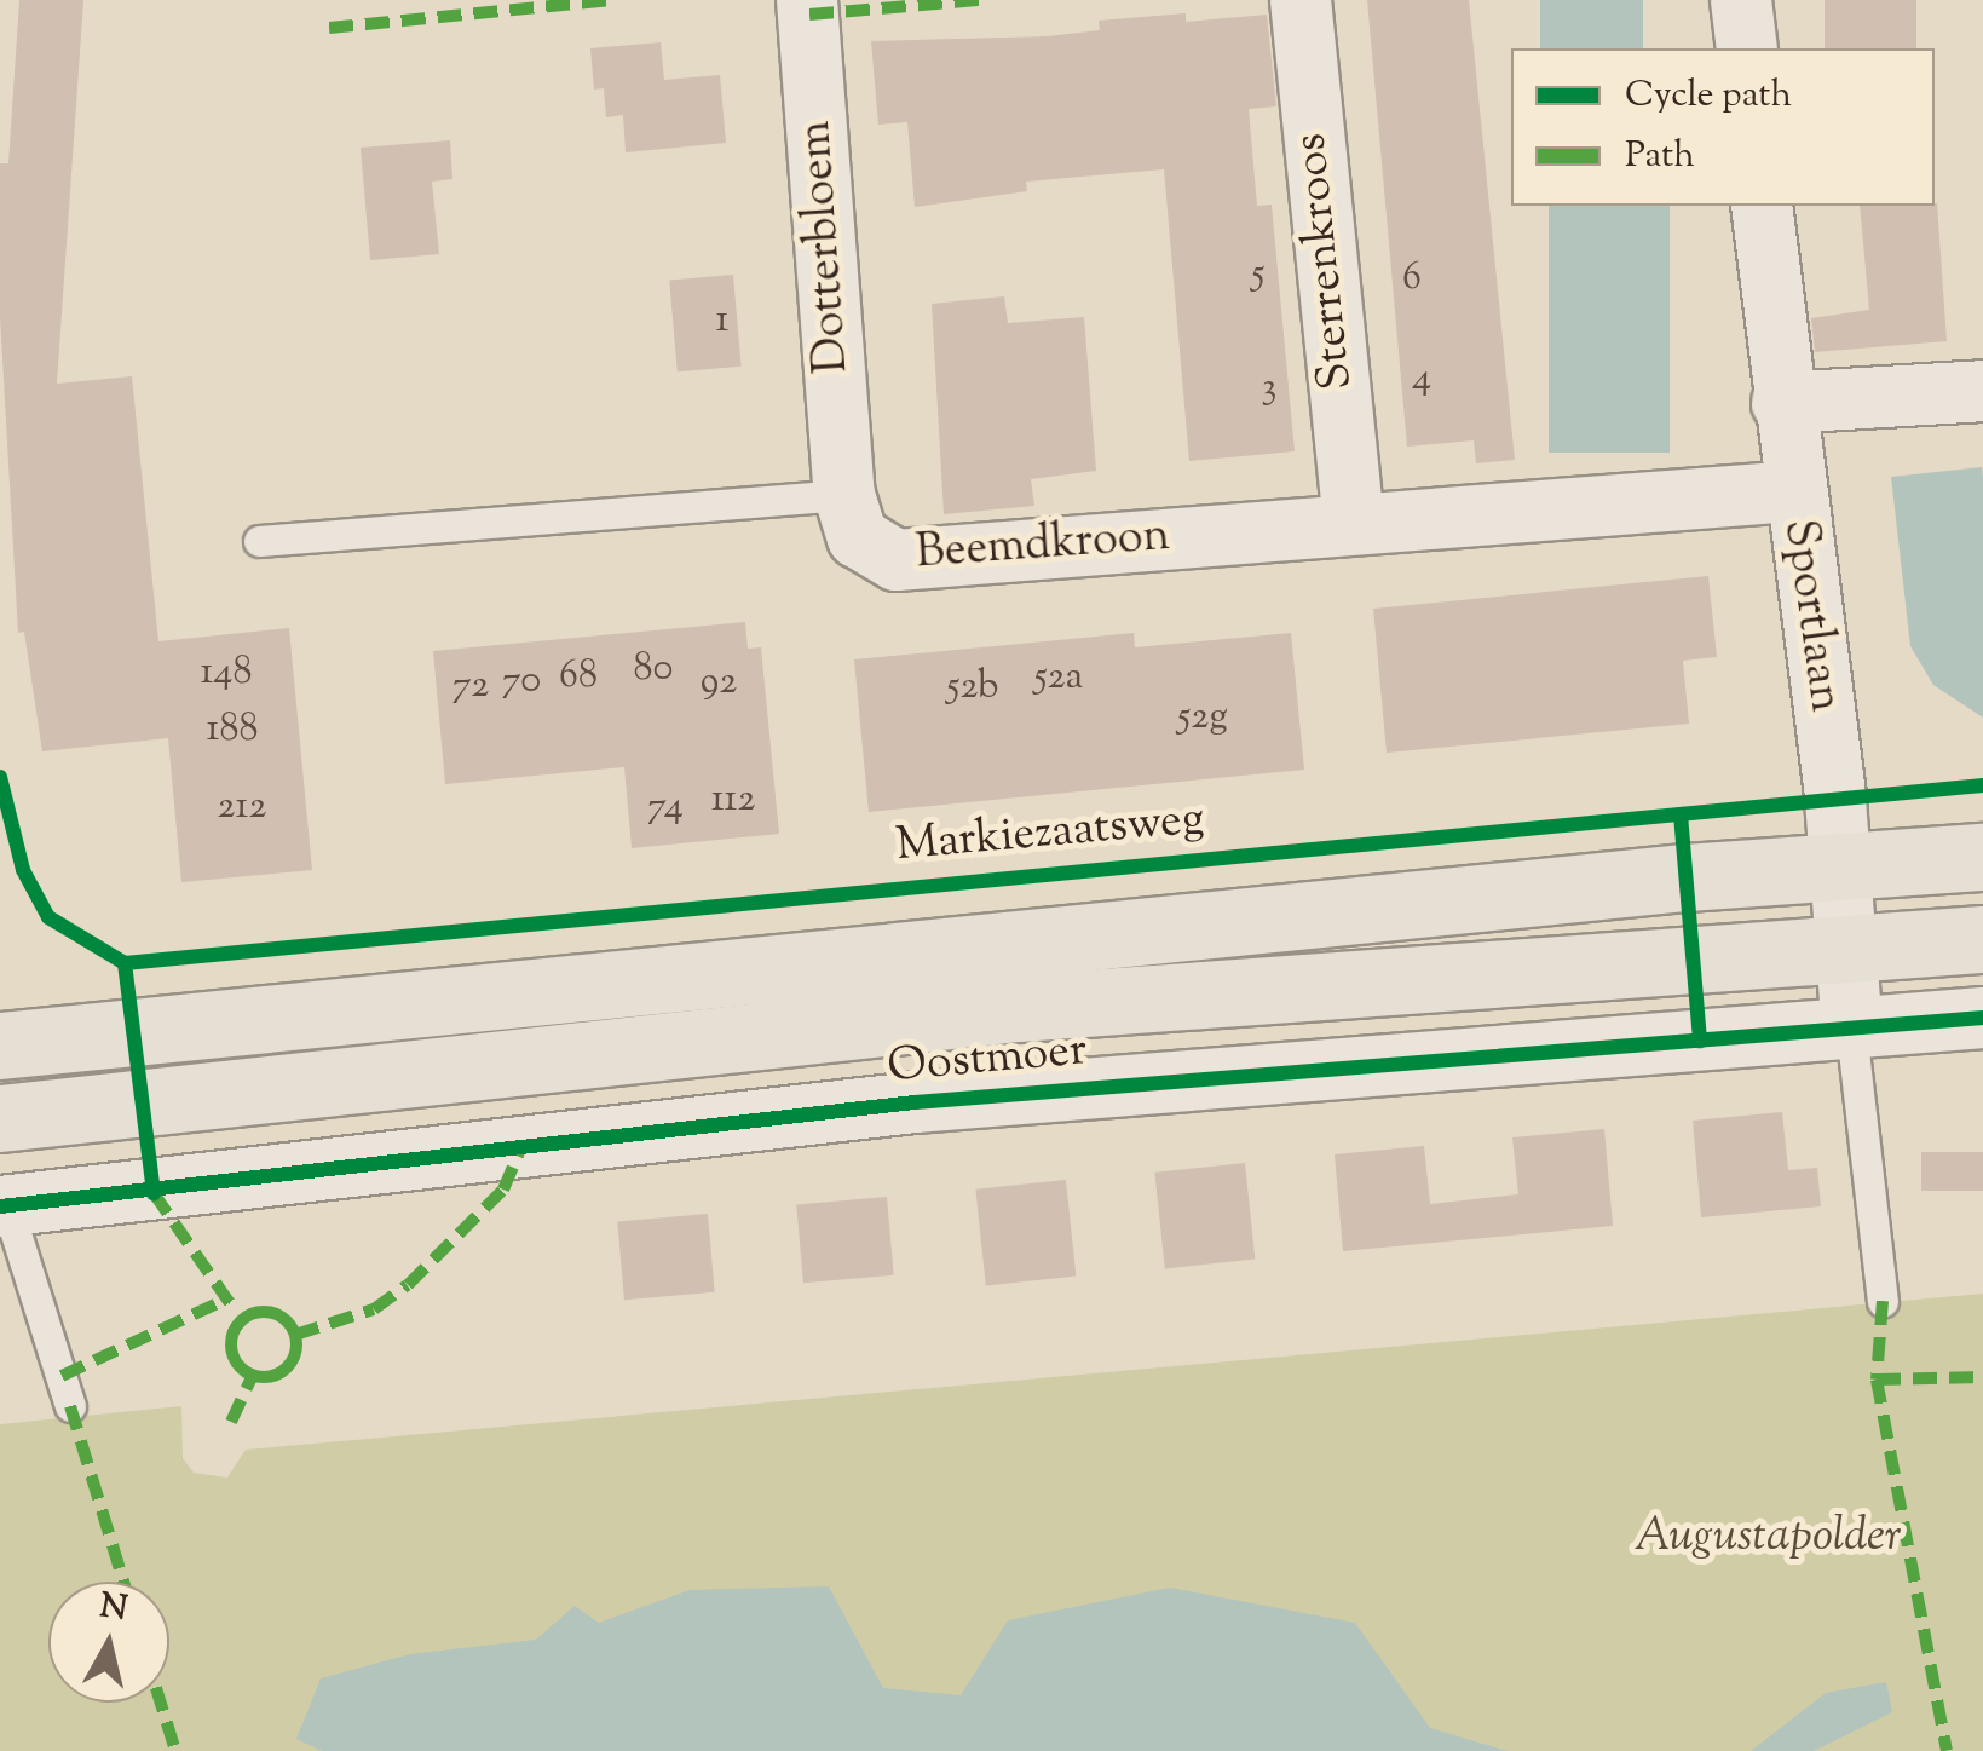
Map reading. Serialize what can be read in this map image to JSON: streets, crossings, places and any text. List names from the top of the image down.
{
  "streets": {
    "street": [
      "Dotterbloem",
      "Sterrenkroos",
      "Beemdkroon",
      "Sportlaan",
      "Oostmoer"
    ],
    "cycle path": ["Markiezaatsweg"]
  },
  "crossings": [
    ["Dotterbloem", "Beemdkroon"],
    ["Sterrenkroos", "Beemdkroon"],
    ["Beemdkroon", "Sportlaan"],
    ["Sportlaan", "Oostmoer"]
  ],
  "parks": ["Augustapolder"],
  "house_numbers": [
    "5",
    "6",
    "1",
    "4",
    "3",
    "80",
    "148",
    "68",
    "52a",
    "70",
    "92",
    "72",
    "52b",
    "52g",
    "188",
    "112",
    "212",
    "74"
  ],
  "legend": ["Cycle path", "Path"],
  "north": "top"
}
